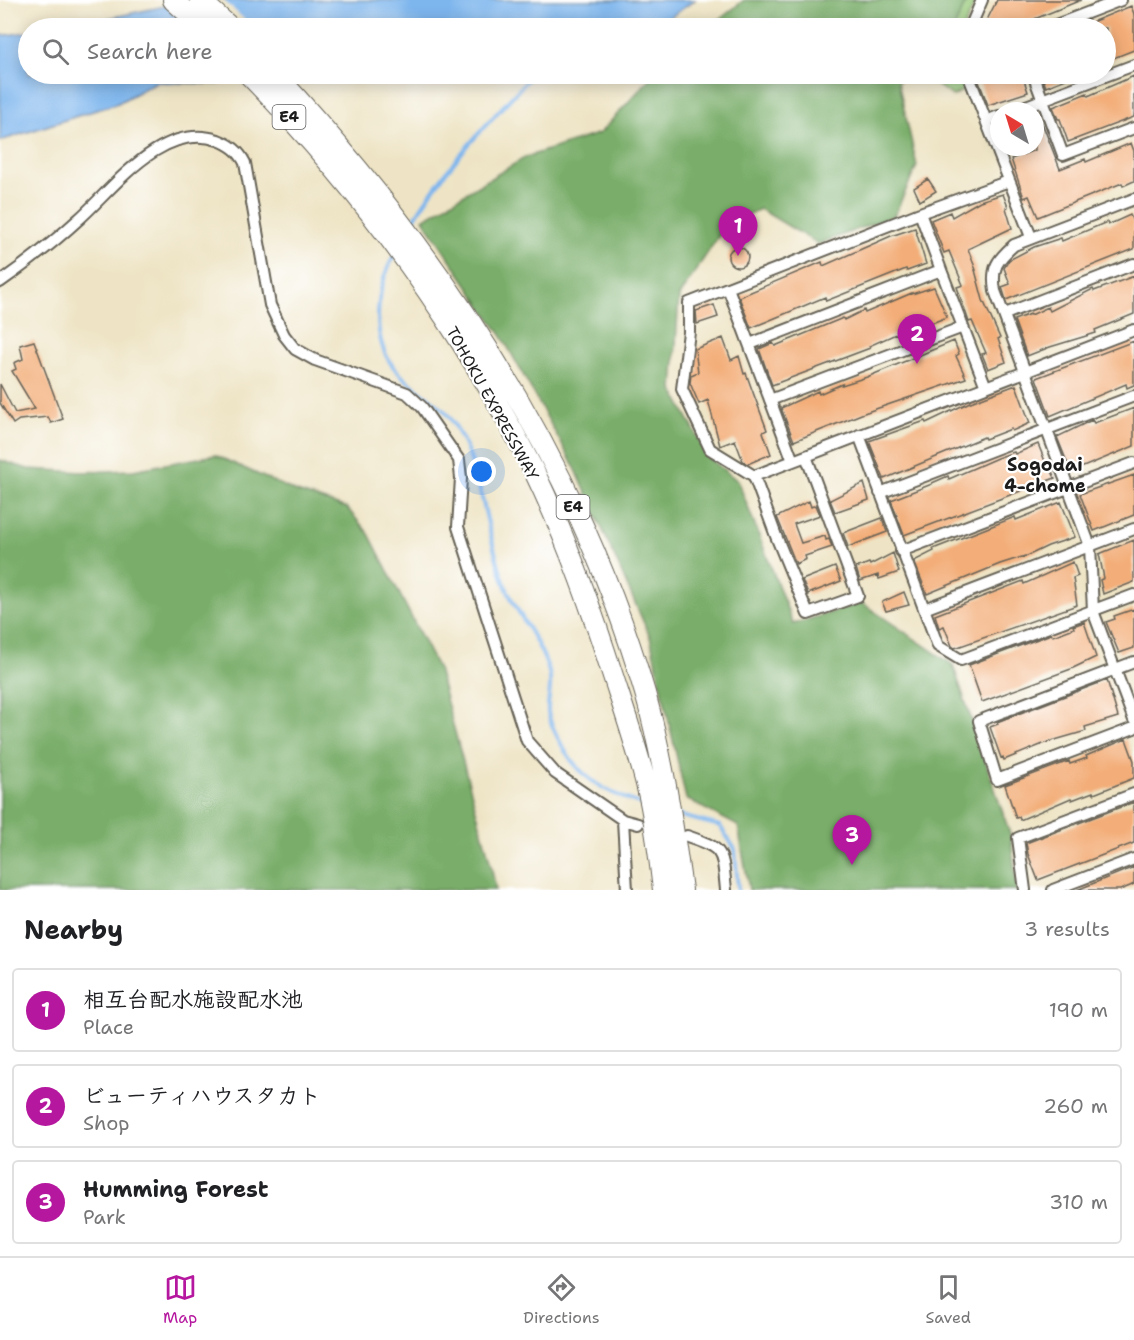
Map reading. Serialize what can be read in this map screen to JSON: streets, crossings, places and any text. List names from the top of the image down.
{
  "streets": {
    "highway": ["E4", "TOHOKU EXPRESSWAY"]
  },
  "districts": ["Sogodai 4-chome"],
  "north": "top left",
  "page": {
    "search": "Search here",
    "pins": ["1", "2", "3"],
    "heading": ["Nearby", "3 results"],
    "list": [
      {
        "mark": "1",
        "name": "相互台配水施設配水池",
        "note": "Place",
        "value": "190 m"
      },
      {
        "mark": "2",
        "name": "ビューティハウスタカト",
        "note": "Shop",
        "value": "260 m"
      },
      {
        "mark": "3",
        "name": "Humming Forest",
        "note": "Park",
        "value": "310 m"
      }
    ],
    "nav": ["Map", "Directions", "Saved"]
  }
}
